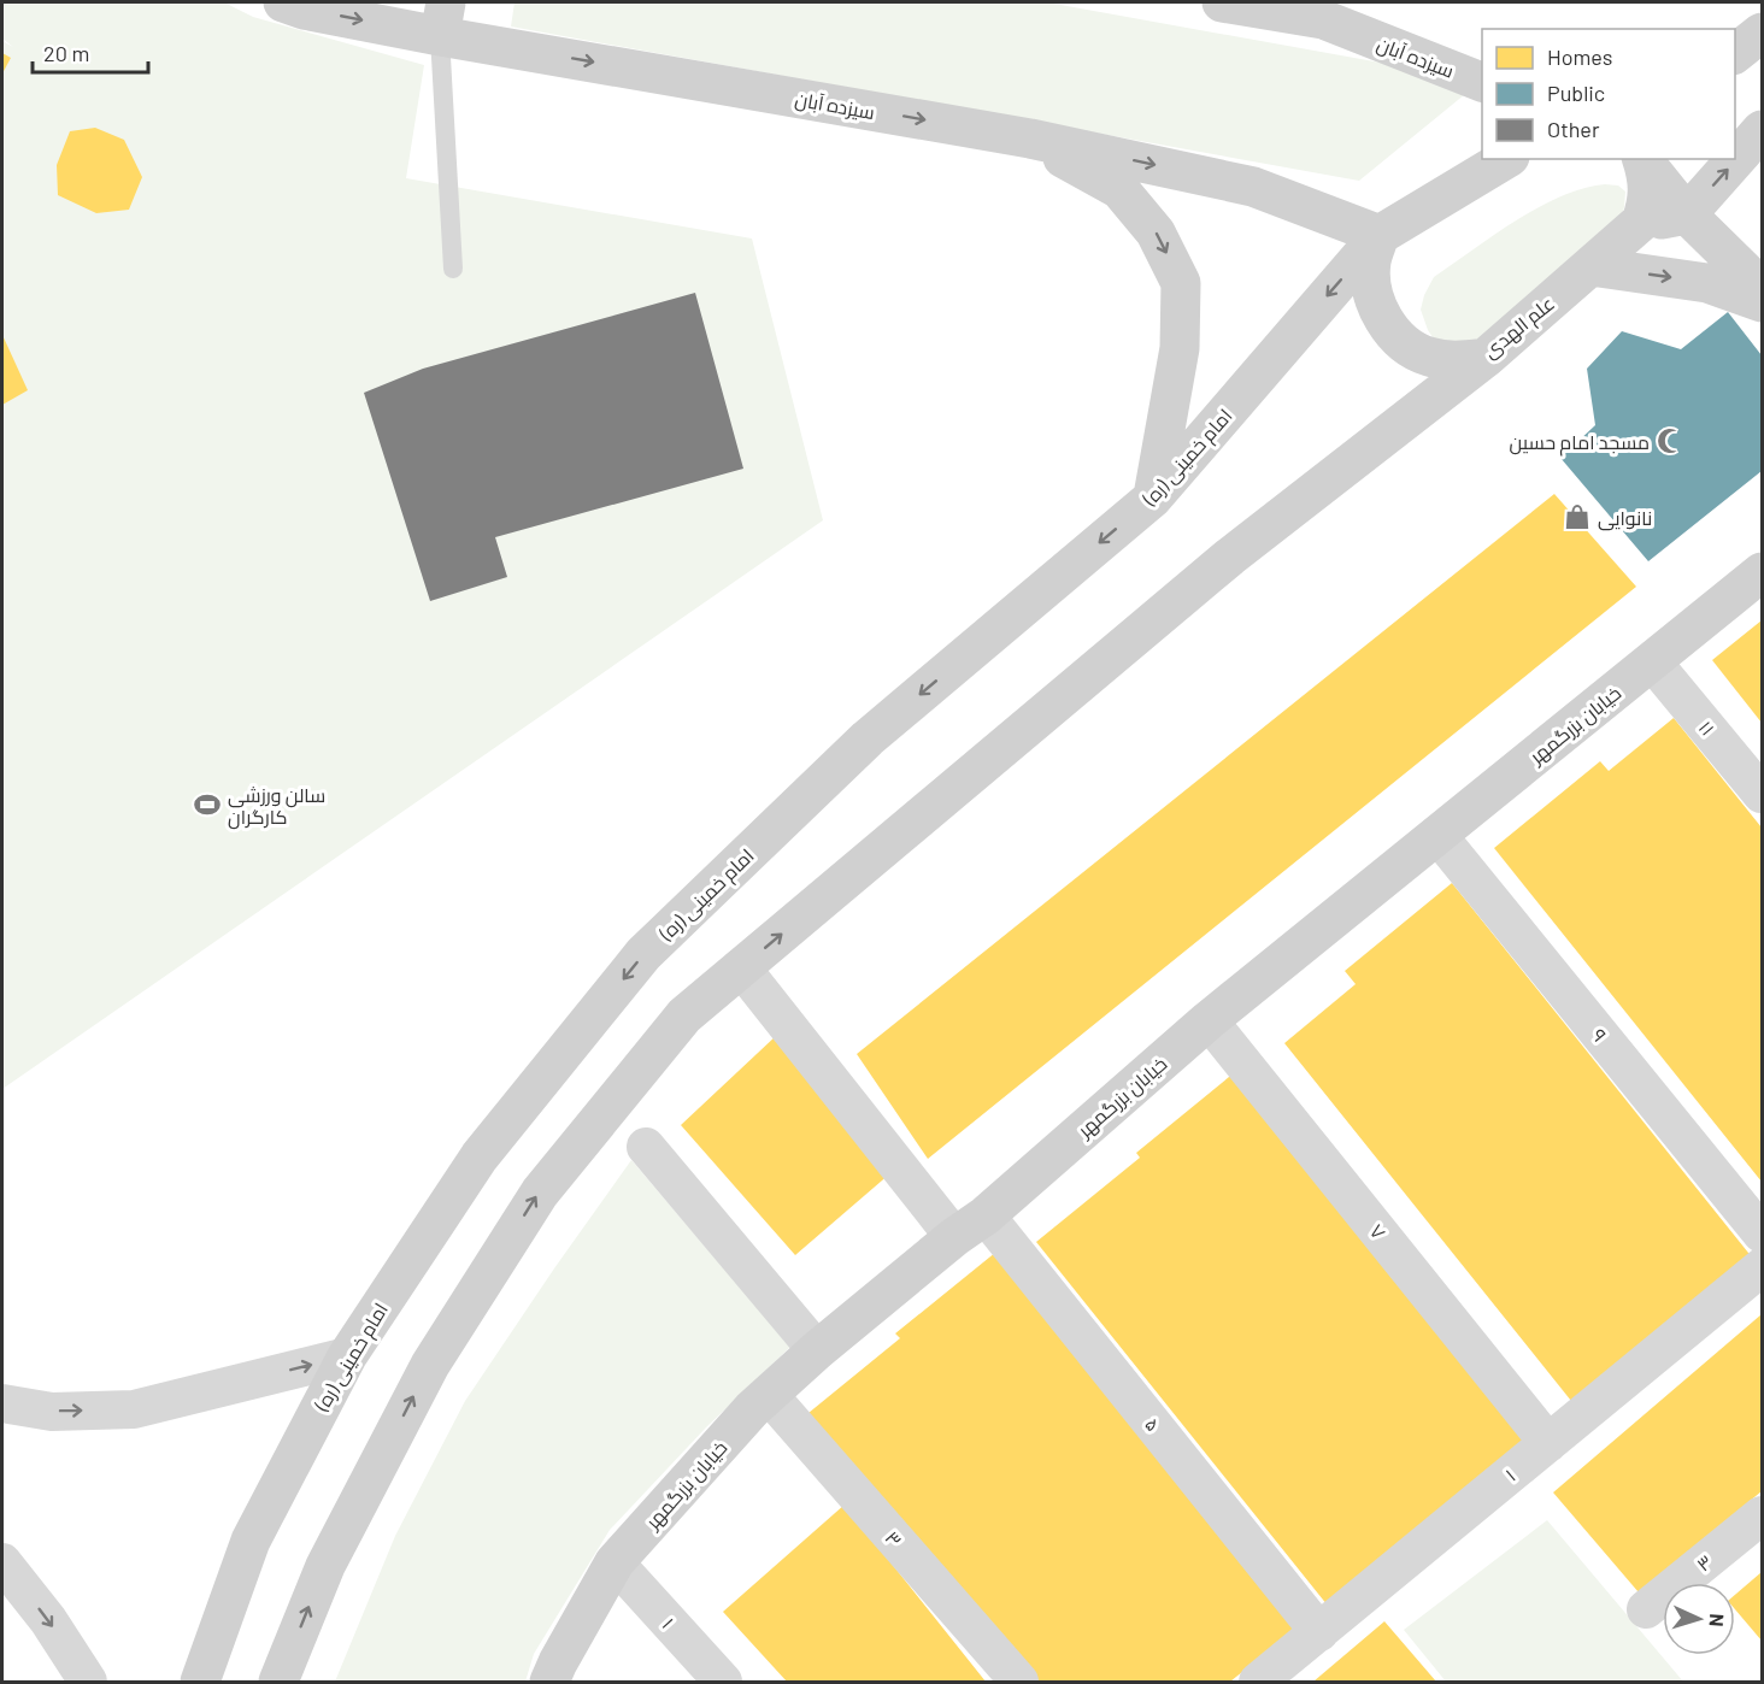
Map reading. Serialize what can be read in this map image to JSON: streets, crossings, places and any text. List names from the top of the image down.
{
  "streets": {
    "main road": [
      "سیزده آبان",
      "علم الهدی",
      "امام خمینی (ره)",
      "خیابان بزرگمهر"
    ],
    "street": [
      "۱۱",
      "۹",
      "۷",
      "۵",
      "۱",
      "۳"
    ]
  },
  "crossings": [
    ["سیزده آبان", "علم الهدی"],
    ["سیزده آبان", "امام خمینی (ره)"],
    ["علم الهدی", "امام خمینی (ره)"],
    ["خیابان بزرگمهر", "۱۱"],
    ["خیابان بزرگمهر", "۹"],
    ["خیابان بزرگمهر", "۷"],
    ["خیابان بزرگمهر", "۵"],
    ["خیابان بزرگمهر", "۱"],
    ["خیابان بزرگمهر", "۳"],
    ["۷", "۱"],
    ["۵", "۱"]
  ],
  "one_way": ["سیزده آبان"],
  "places": {
    "mosque": ["مسجد امام حسین"],
    "shop": ["نانوایی"],
    "sports": ["سالن ورزشی کارگران"]
  },
  "legend": ["Homes", "Public", "Other"],
  "scale_bar": "20 m",
  "north": "right"
}
